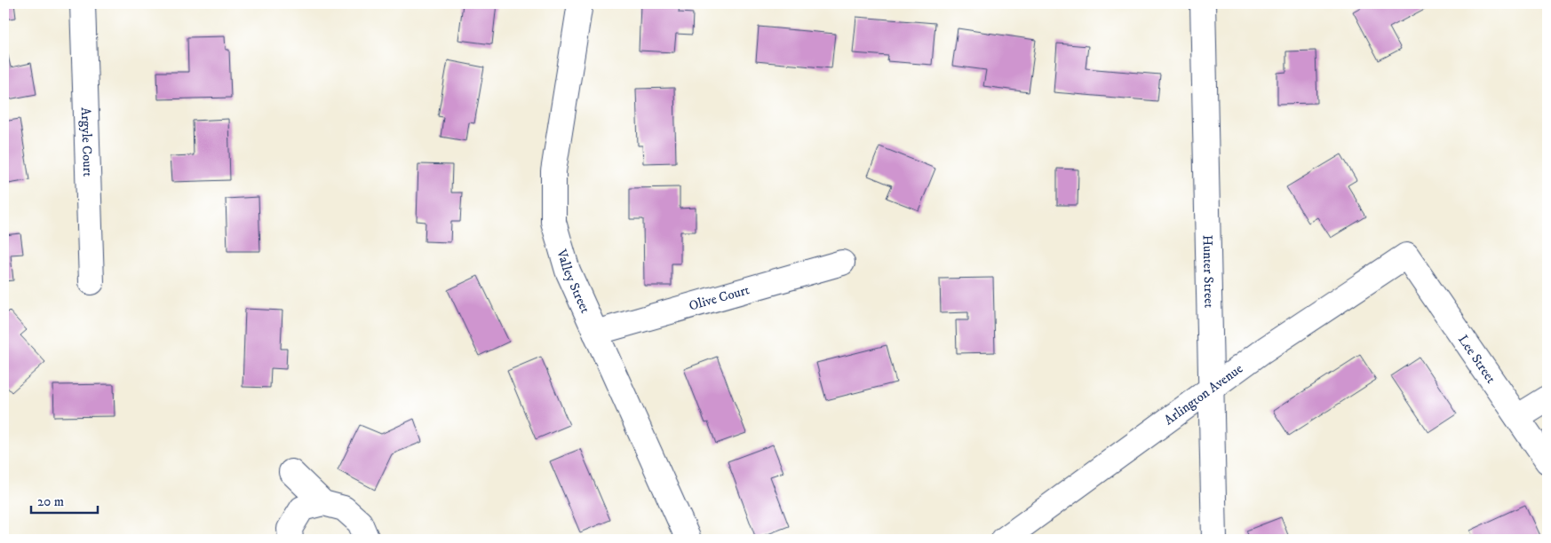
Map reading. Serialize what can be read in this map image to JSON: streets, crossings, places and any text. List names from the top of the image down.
{
  "streets": {
    "street": [
      "Argyle Court",
      "Hunter Street",
      "Valley Street",
      "Olive Court",
      "Lee Street",
      "Arlington Avenue"
    ]
  },
  "crossings": [
    ["Hunter Street", "Arlington Avenue"],
    ["Valley Street", "Olive Court"],
    ["Lee Street", "Arlington Avenue"]
  ],
  "scale_bar": "20 m"
}
